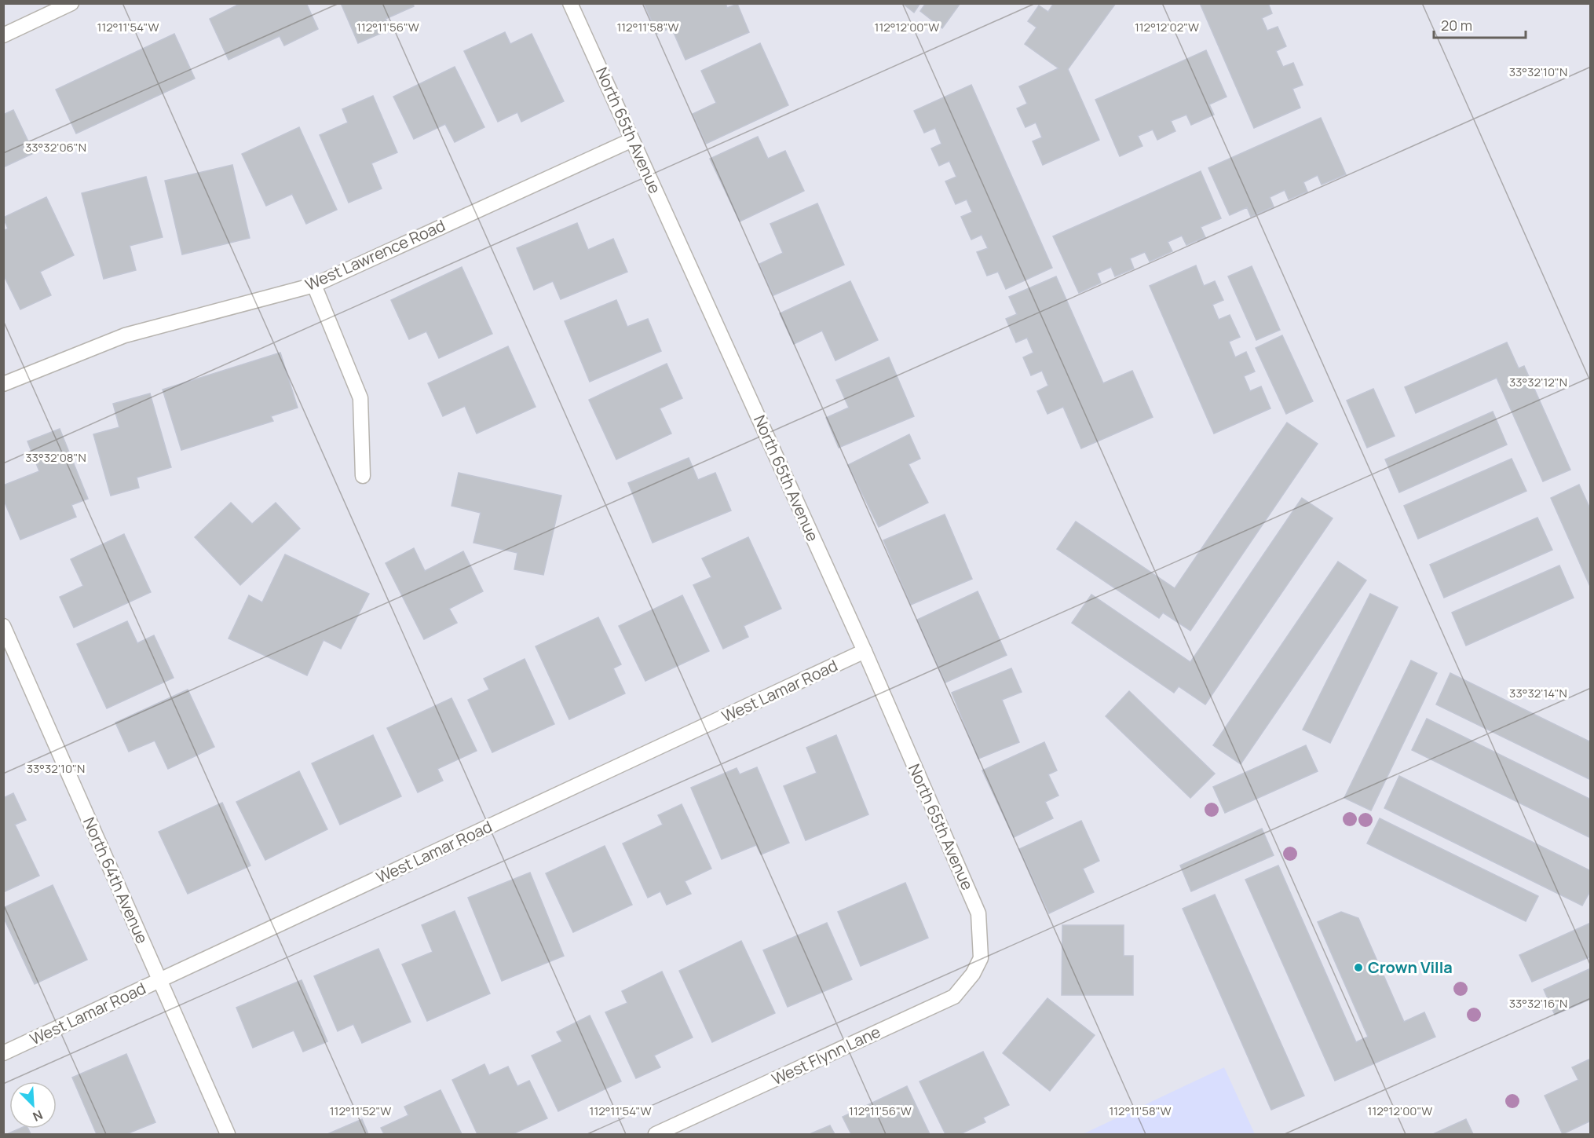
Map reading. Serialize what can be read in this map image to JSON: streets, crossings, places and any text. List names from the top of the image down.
{
  "streets": {
    "street": [
      "North 65th Avenue",
      "West Lawrence Road",
      "West Lamar Road",
      "North 64th Avenue",
      "West Flynn Lane"
    ]
  },
  "crossings": [
    ["North 65th Avenue", "West Lawrence Road"],
    ["North 65th Avenue", "West Lamar Road"],
    ["North 65th Avenue", "West Flynn Lane"],
    ["West Lamar Road", "North 64th Avenue"]
  ],
  "places": ["Crown Villa"],
  "scale_bar": "20 m",
  "north": "bottom right",
  "coordinates": [
    "112°11'54\"W",
    "112°11'56\"W",
    "112°11'58\"W",
    "112°12'02\"W",
    "112°12'00\"W",
    "33°32'10\"N",
    "33°32'06\"N",
    "33°32'12\"N",
    "33°32'08\"N",
    "33°32'14\"N",
    "33°32'16\"N",
    "112°11'52\"W"
  ]
}
